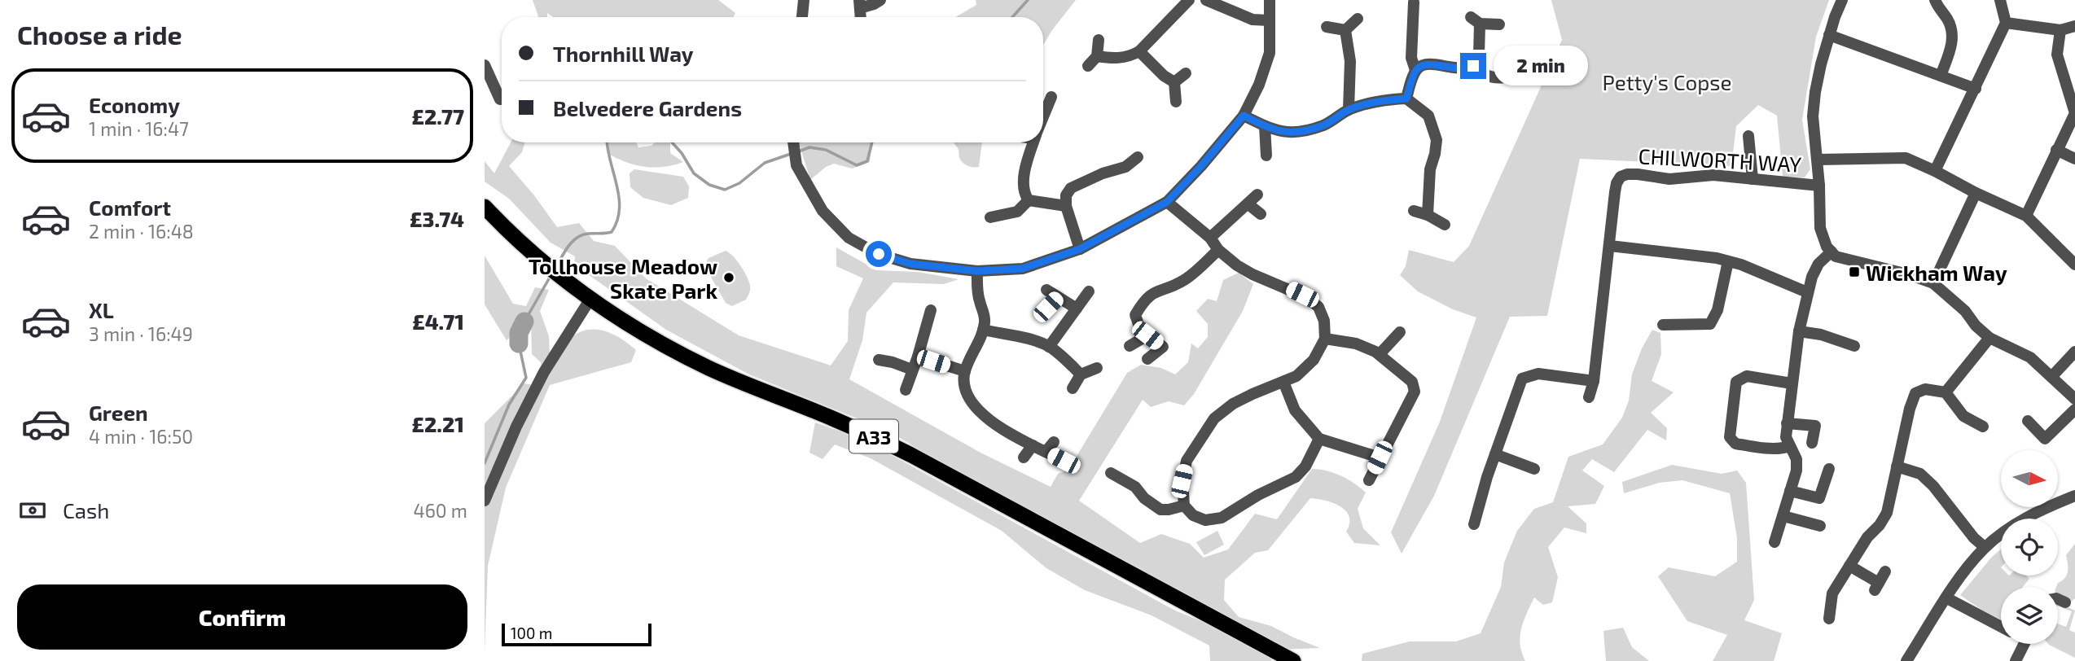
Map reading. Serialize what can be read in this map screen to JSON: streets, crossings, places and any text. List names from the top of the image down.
{
  "streets": {
    "highway": ["A33"],
    "street": ["CHILWORTH WAY"]
  },
  "parks": ["Petty's Copse"],
  "places": {
    "transit": ["Wickham Way"],
    "other": ["Tollhouse Meadow Skate Park"]
  },
  "scale_bar": "100 m",
  "north": "right",
  "page": {
    "heading": "Choose a ride",
    "banner": ["Thornhill Way", "Belvedere Gardens"],
    "bubble": "2 min",
    "list": [
      {
        "name": "Economy",
        "note": "1 min · 16:47",
        "value": "£2.77"
      },
      {
        "name": "Comfort",
        "note": "2 min · 16:48",
        "value": "£3.74"
      },
      {
        "name": "XL",
        "note": "3 min · 16:49",
        "value": "£4.71"
      },
      {
        "name": "Green",
        "note": "4 min · 16:50",
        "value": "£2.21"
      }
    ],
    "pay": ["Cash", "460 m"],
    "buttons": "Confirm",
    "scale": "100 m"
  }
}
